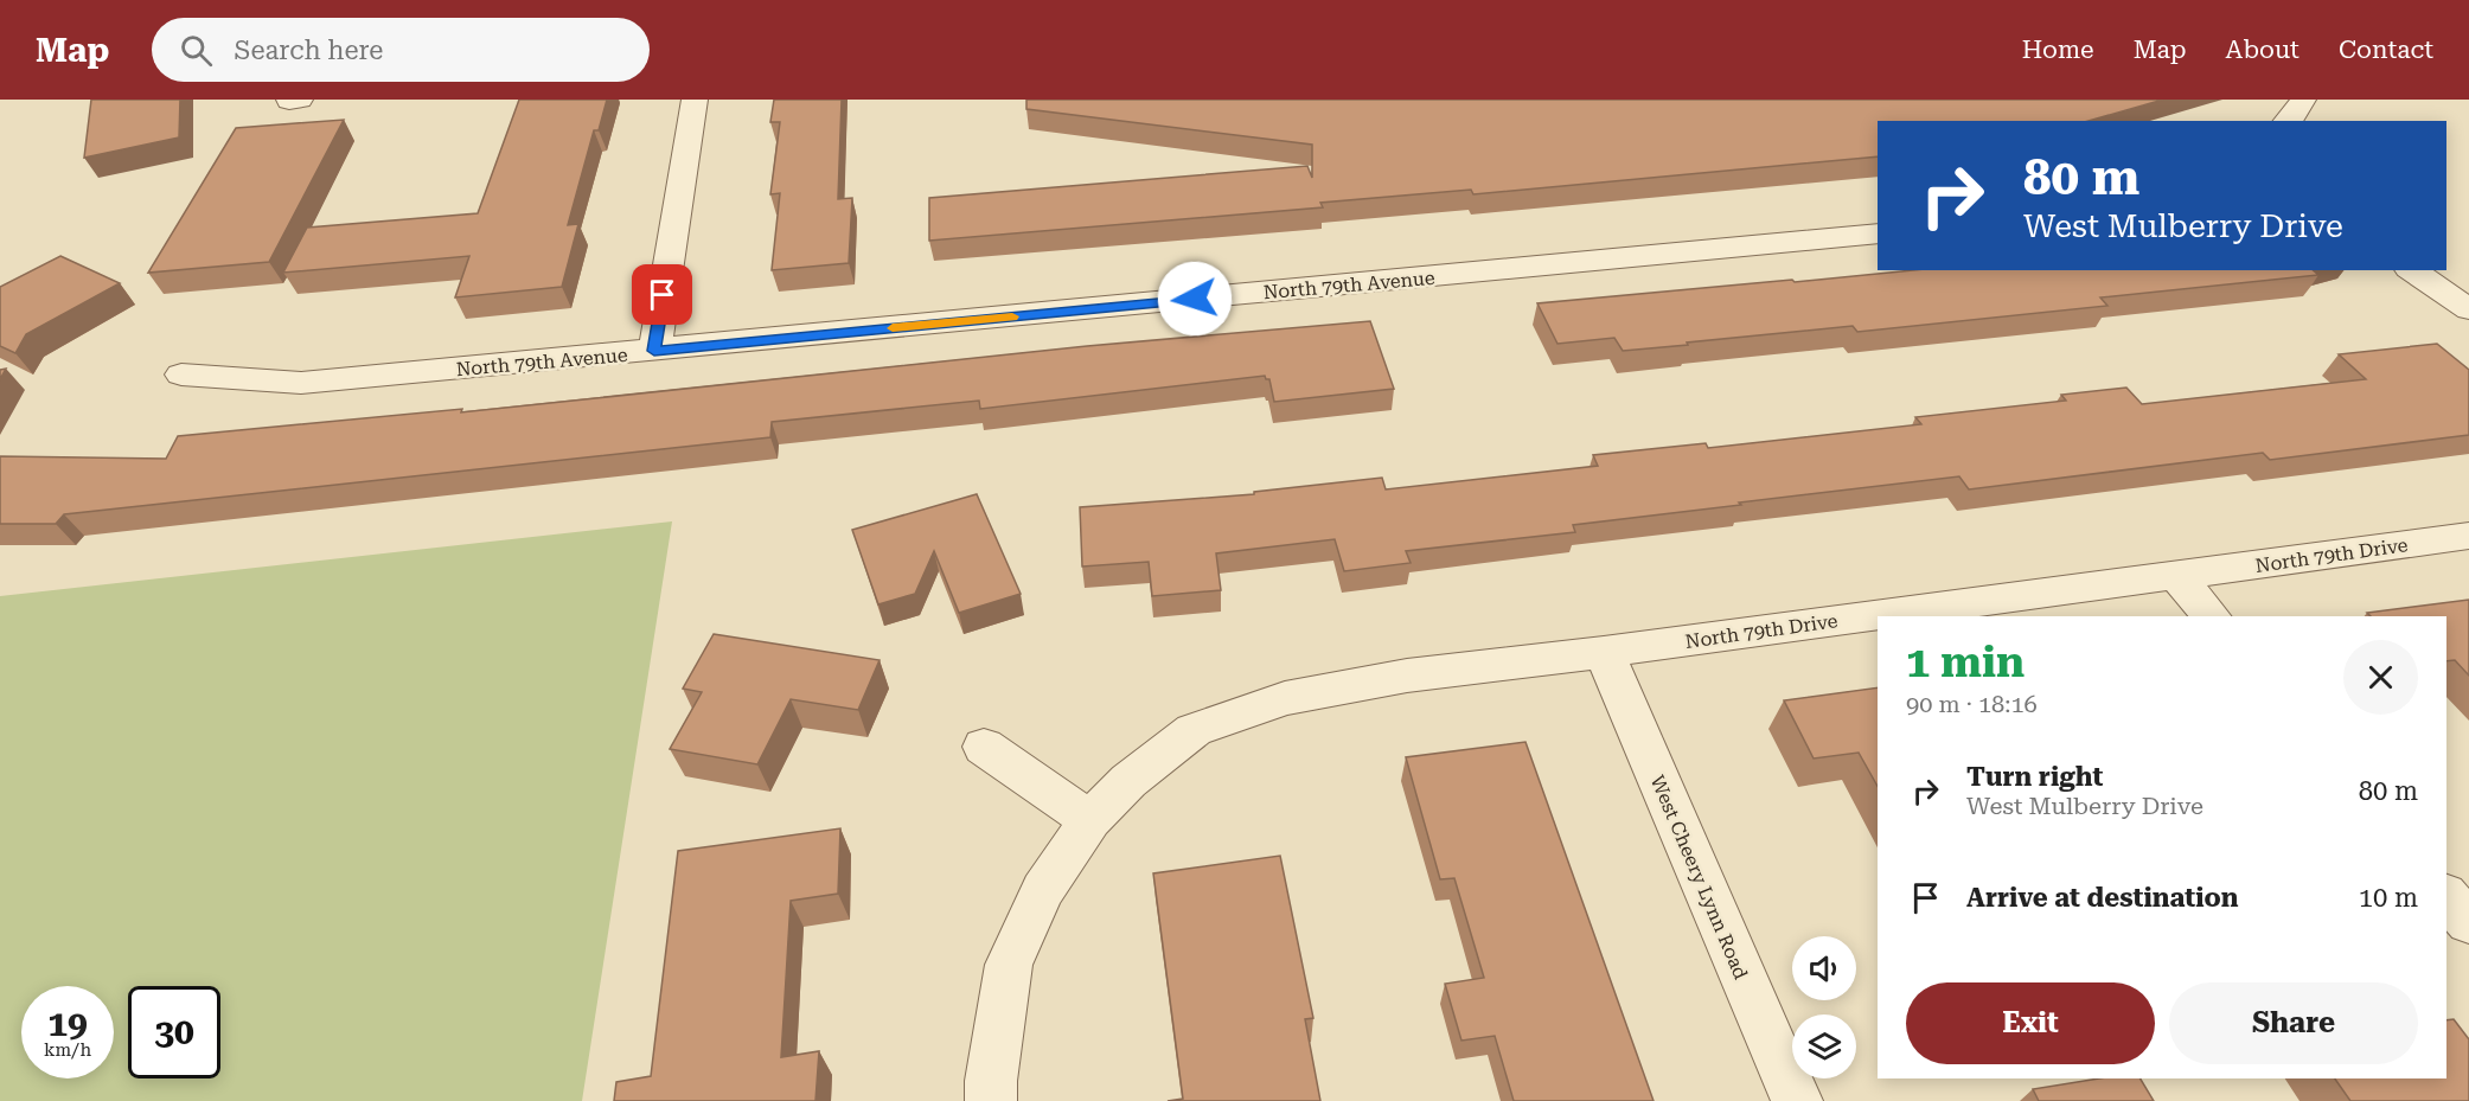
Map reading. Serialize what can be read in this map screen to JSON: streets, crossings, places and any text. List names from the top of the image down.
{
  "streets": {
    "street": ["North 79th Avenue", "North 79th Drive", "West Cheery Lynn Road"]
  },
  "crossings": [
    ["North 79th Drive", "West Cheery Lynn Road"]
  ],
  "page": {
    "header": "Map",
    "search": "Search here",
    "nav": [
      "Home",
      "Map",
      "About",
      "Contact"
    ],
    "turn": ["80 m", "West Mulberry Drive"],
    "heading": ["1 min", "90 m · 18:16"],
    "list": [
      {
        "name": "Turn right",
        "note": "West Mulberry Drive",
        "value": "80 m"
      },
      {
        "name": "Arrive at destination",
        "value": "10 m"
      }
    ],
    "buttons": ["Exit", "Share"],
    "speed": "19 km/h",
    "limit": "30"
  }
}
